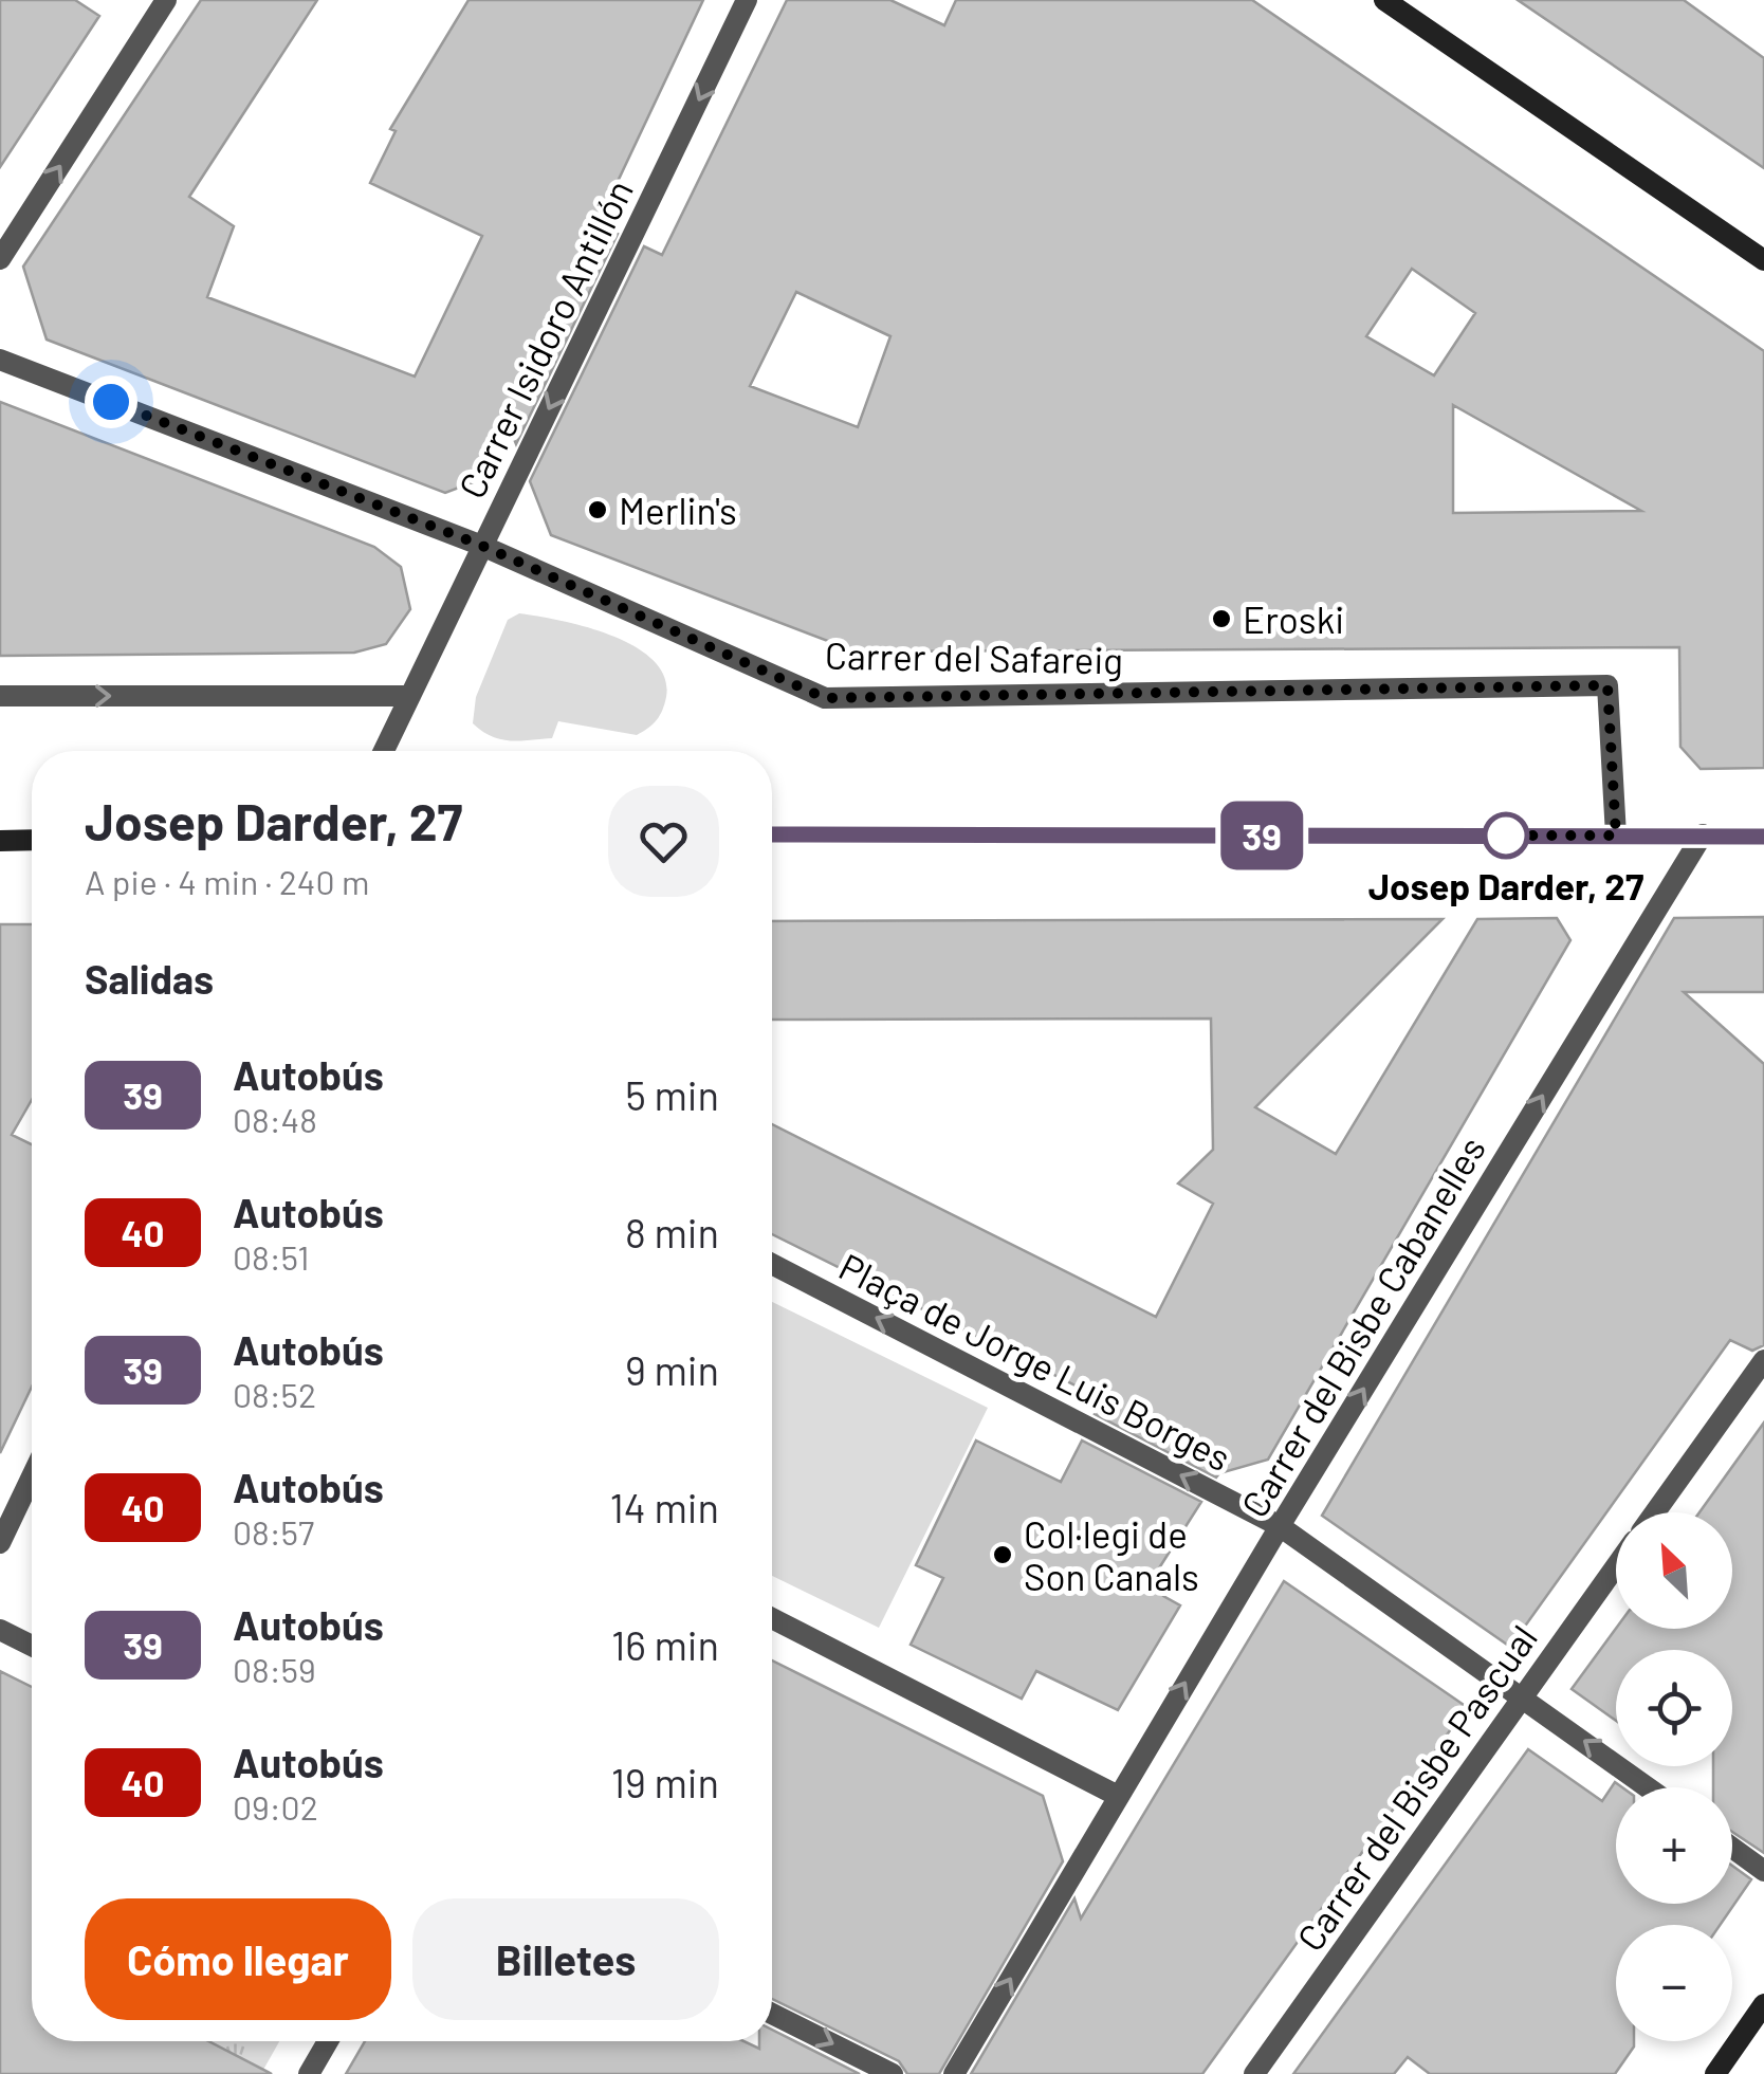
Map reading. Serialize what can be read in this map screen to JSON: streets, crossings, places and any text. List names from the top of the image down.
{
  "streets": {
    "street": [
      "Carrer Isidoro Antillón",
      "Carrer del Safareig",
      "Carrer del Bisbe Cabanelles",
      "Plaça de Jorge Luis Borges",
      "Carrer del Bisbe Pascual"
    ]
  },
  "crossings": [
    ["Carrer Isidoro Antillón", "Carrer del Safareig"],
    ["Carrer del Bisbe Cabanelles", "Plaça de Jorge Luis Borges"],
    ["Plaça de Jorge Luis Borges", "Carrer del Bisbe Pascual"]
  ],
  "one_way": ["Carrer Isidoro Antillón", "Carrer del Bisbe Cabanelles", "Plaça de Jorge Luis Borges"],
  "places": [
    "Merlin's",
    "Eroski",
    "Josep Darder, 27",
    "Col·legi de Son Canals"
  ],
  "lines": ["bus line 39"],
  "north": "top left",
  "page": {
    "on_map": "39",
    "heading": [
      ["Josep Darder, 27", "A pie · 4 min · 240 m"],
      "Salidas"
    ],
    "list": [
      {
        "mark": "39",
        "name": "Autobús",
        "note": "08:48",
        "value": "5 min"
      },
      {
        "mark": "40",
        "name": "Autobús",
        "note": "08:51",
        "value": "8 min"
      },
      {
        "mark": "39",
        "name": "Autobús",
        "note": "08:52",
        "value": "9 min"
      },
      {
        "mark": "40",
        "name": "Autobús",
        "note": "08:57",
        "value": "14 min"
      },
      {
        "mark": "39",
        "name": "Autobús",
        "note": "08:59",
        "value": "16 min"
      },
      {
        "mark": "40",
        "name": "Autobús",
        "note": "09:02",
        "value": "19 min"
      }
    ],
    "map_buttons": ["+", "−"],
    "buttons": ["Cómo llegar", "Billetes"]
  }
}
